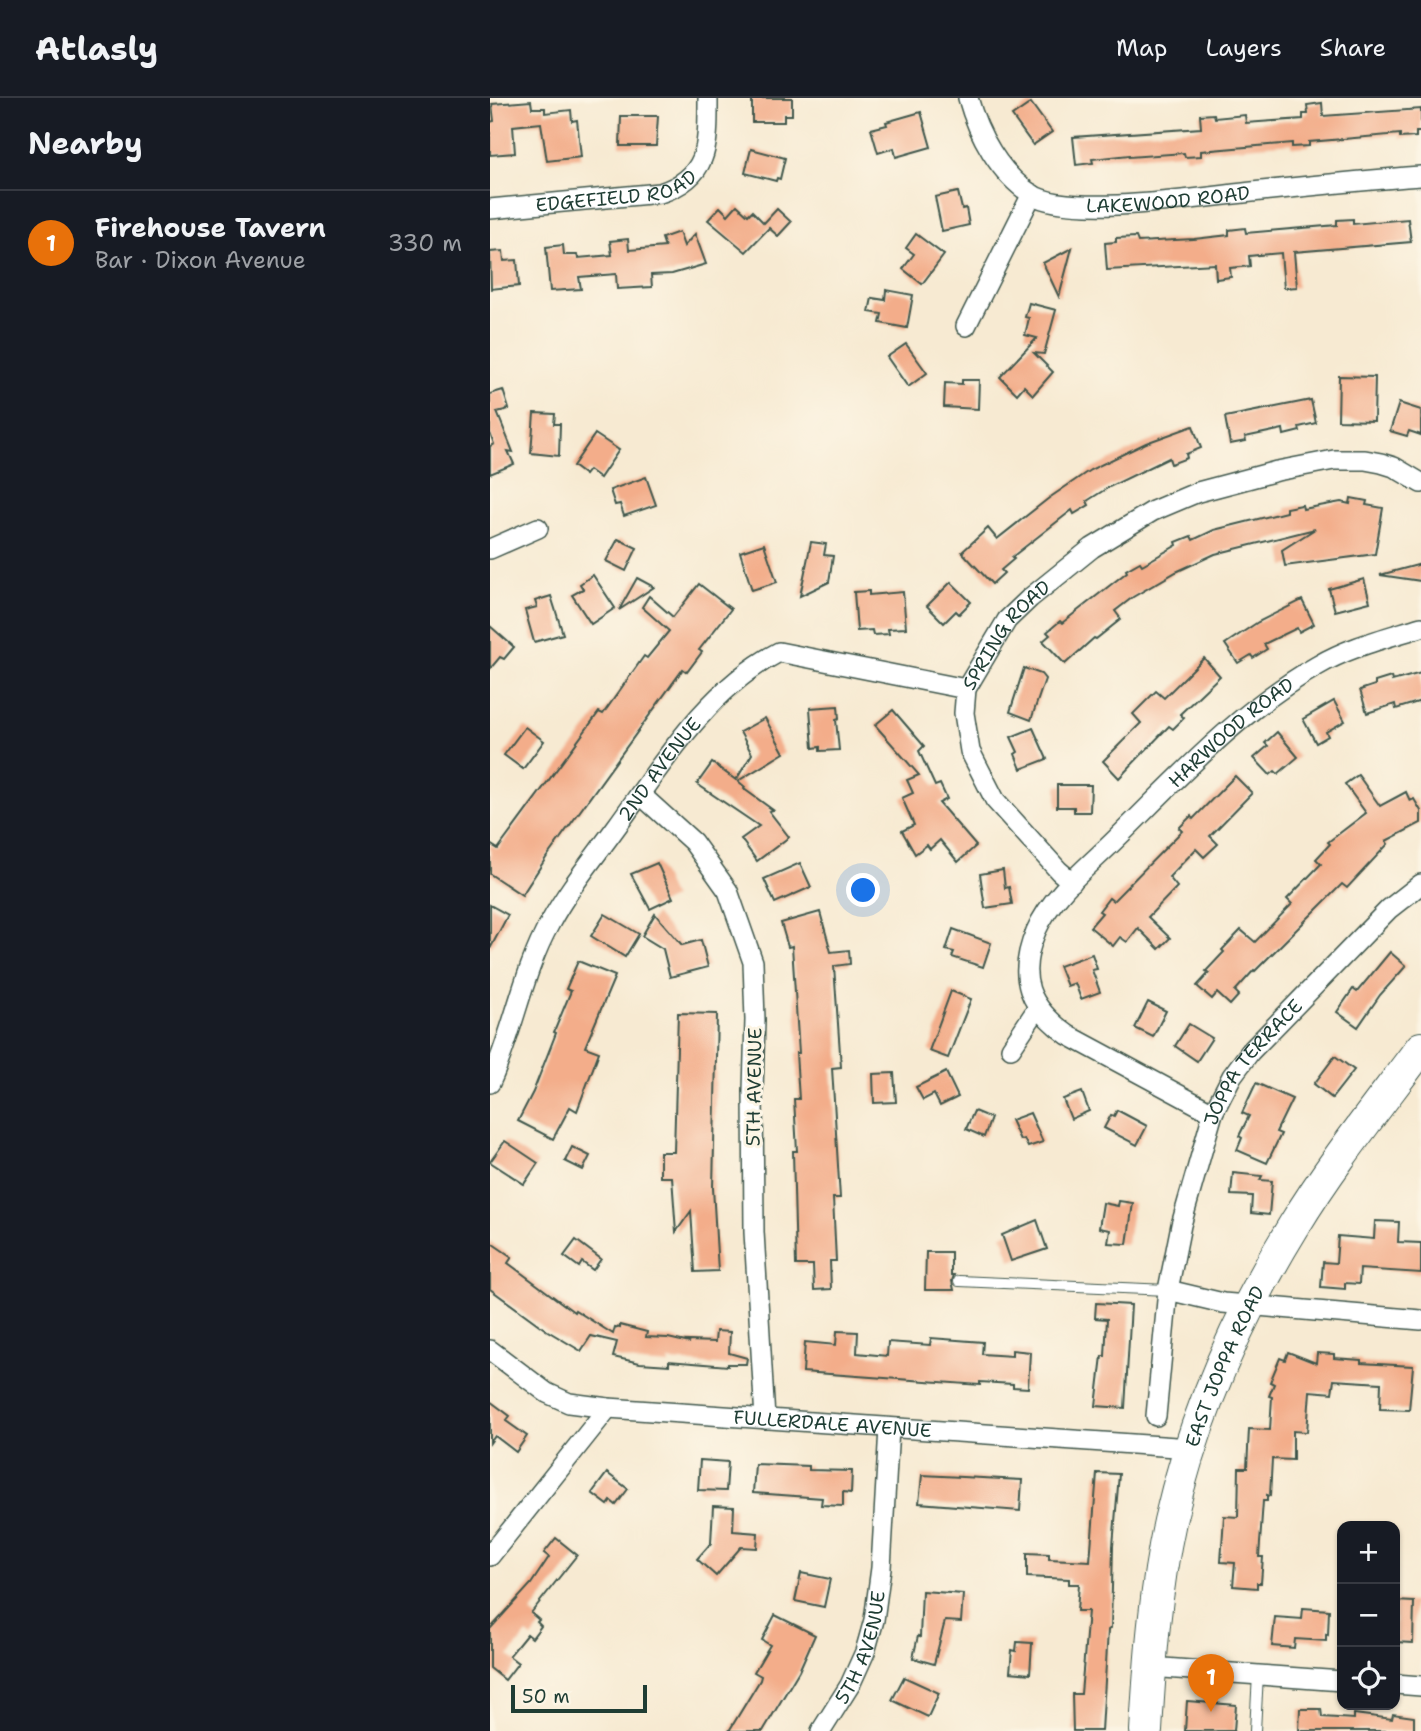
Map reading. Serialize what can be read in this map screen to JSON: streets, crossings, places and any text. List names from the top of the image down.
{
  "streets": {
    "main road": ["EAST JOPPA ROAD"],
    "street": [
      "EDGEFIELD ROAD",
      "LAKEWOOD ROAD",
      "SPRING ROAD",
      "HARWOOD ROAD",
      "2ND AVENUE",
      "JOPPA TERRACE",
      "5TH AVENUE",
      "FULLERDALE AVENUE"
    ]
  },
  "crossings": [
    ["SPRING ROAD", "HARWOOD ROAD"],
    ["SPRING ROAD", "2ND AVENUE"],
    ["2ND AVENUE", "5TH AVENUE"],
    ["5TH AVENUE", "FULLERDALE AVENUE"],
    ["EAST JOPPA ROAD", "FULLERDALE AVENUE"]
  ],
  "scale_bar": "50 m",
  "page": {
    "header": "Atlasly",
    "nav": ["Map", "Layers", "Share"],
    "heading": "Nearby",
    "list": [
      {
        "mark": "1",
        "name": "Firehouse Tavern",
        "note": "Bar · Dixon Avenue",
        "value": "330 m"
      }
    ],
    "map_buttons": ["+", "−"],
    "pins": "1",
    "scale": "50 m"
  }
}
